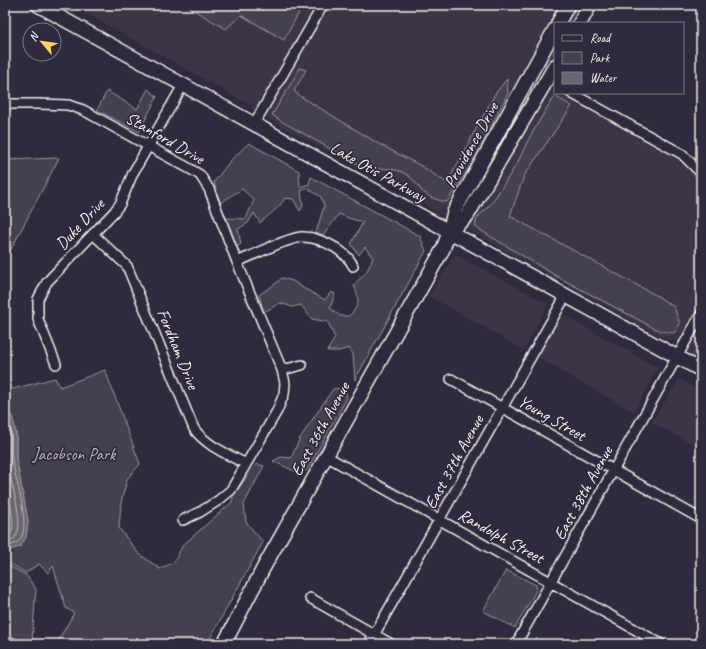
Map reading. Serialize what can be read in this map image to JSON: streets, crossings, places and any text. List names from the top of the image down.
{
  "streets": {
    "main road": ["Providence Drive", "Lake Otis Parkway", "East 36th Avenue"],
    "street": [
      "Stanford Drive",
      "Duke Drive",
      "Fordham Drive",
      "Young Street",
      "East 37th Avenue",
      "East 38th Avenue",
      "Randolph Street"
    ]
  },
  "crossings": [
    ["Stanford Drive", "Duke Drive"],
    ["Stanford Drive", "Fordham Drive"],
    ["Providence Drive", "Lake Otis Parkway"],
    ["Providence Drive", "East 36th Avenue"],
    ["Lake Otis Parkway", "Duke Drive"],
    ["Lake Otis Parkway", "East 36th Avenue"],
    ["Lake Otis Parkway", "East 37th Avenue"],
    ["Lake Otis Parkway", "East 38th Avenue"],
    ["Duke Drive", "Fordham Drive"],
    ["Young Street", "East 37th Avenue"],
    ["Young Street", "East 38th Avenue"],
    ["East 36th Avenue", "Randolph Street"],
    ["East 37th Avenue", "Randolph Street"],
    ["East 38th Avenue", "Randolph Street"]
  ],
  "parks": ["Jacobson Park"],
  "legend": ["Road", "Park", "Water"],
  "north": "top left"
}
